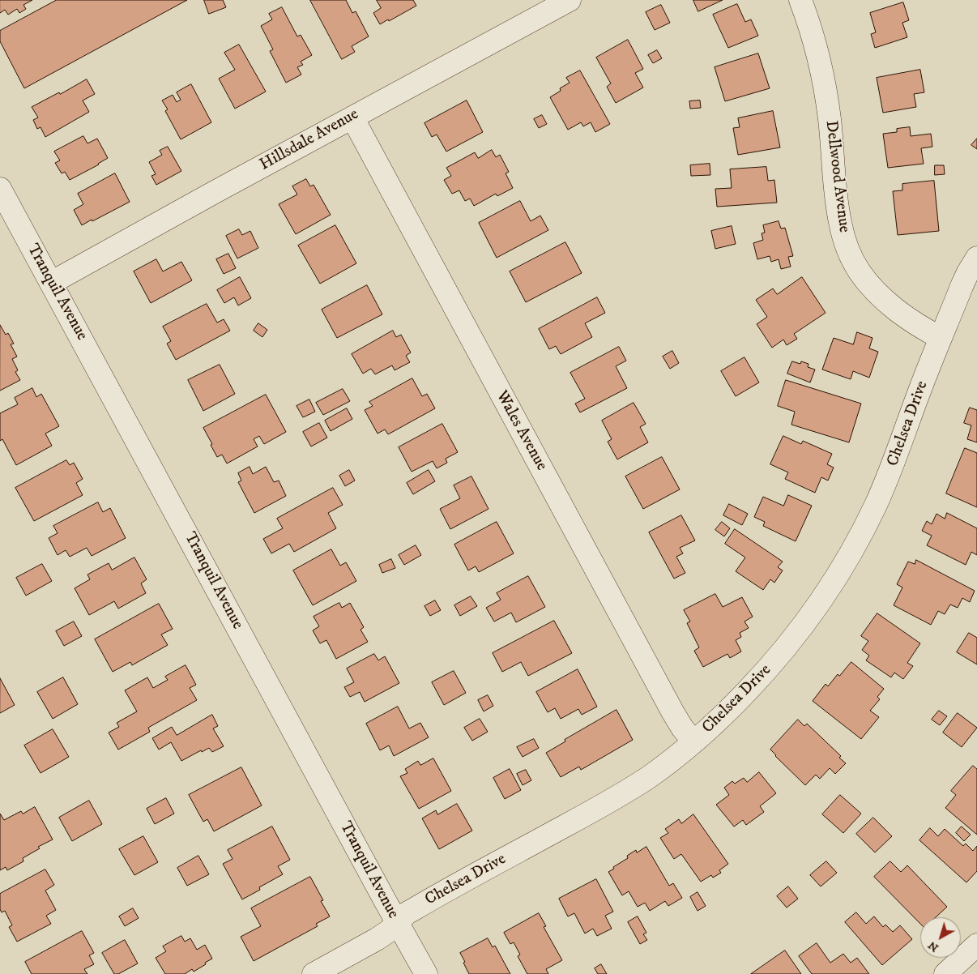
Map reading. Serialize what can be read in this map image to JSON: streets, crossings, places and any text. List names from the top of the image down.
{
  "streets": {
    "street": [
      "Hillsdale Avenue",
      "Dellwood Avenue",
      "Tranquil Avenue",
      "Chelsea Drive",
      "Wales Avenue"
    ]
  },
  "crossings": [
    ["Hillsdale Avenue", "Tranquil Avenue"],
    ["Hillsdale Avenue", "Wales Avenue"],
    ["Dellwood Avenue", "Chelsea Drive"],
    ["Tranquil Avenue", "Chelsea Drive"],
    ["Chelsea Drive", "Wales Avenue"]
  ],
  "north": "bottom left"
}
